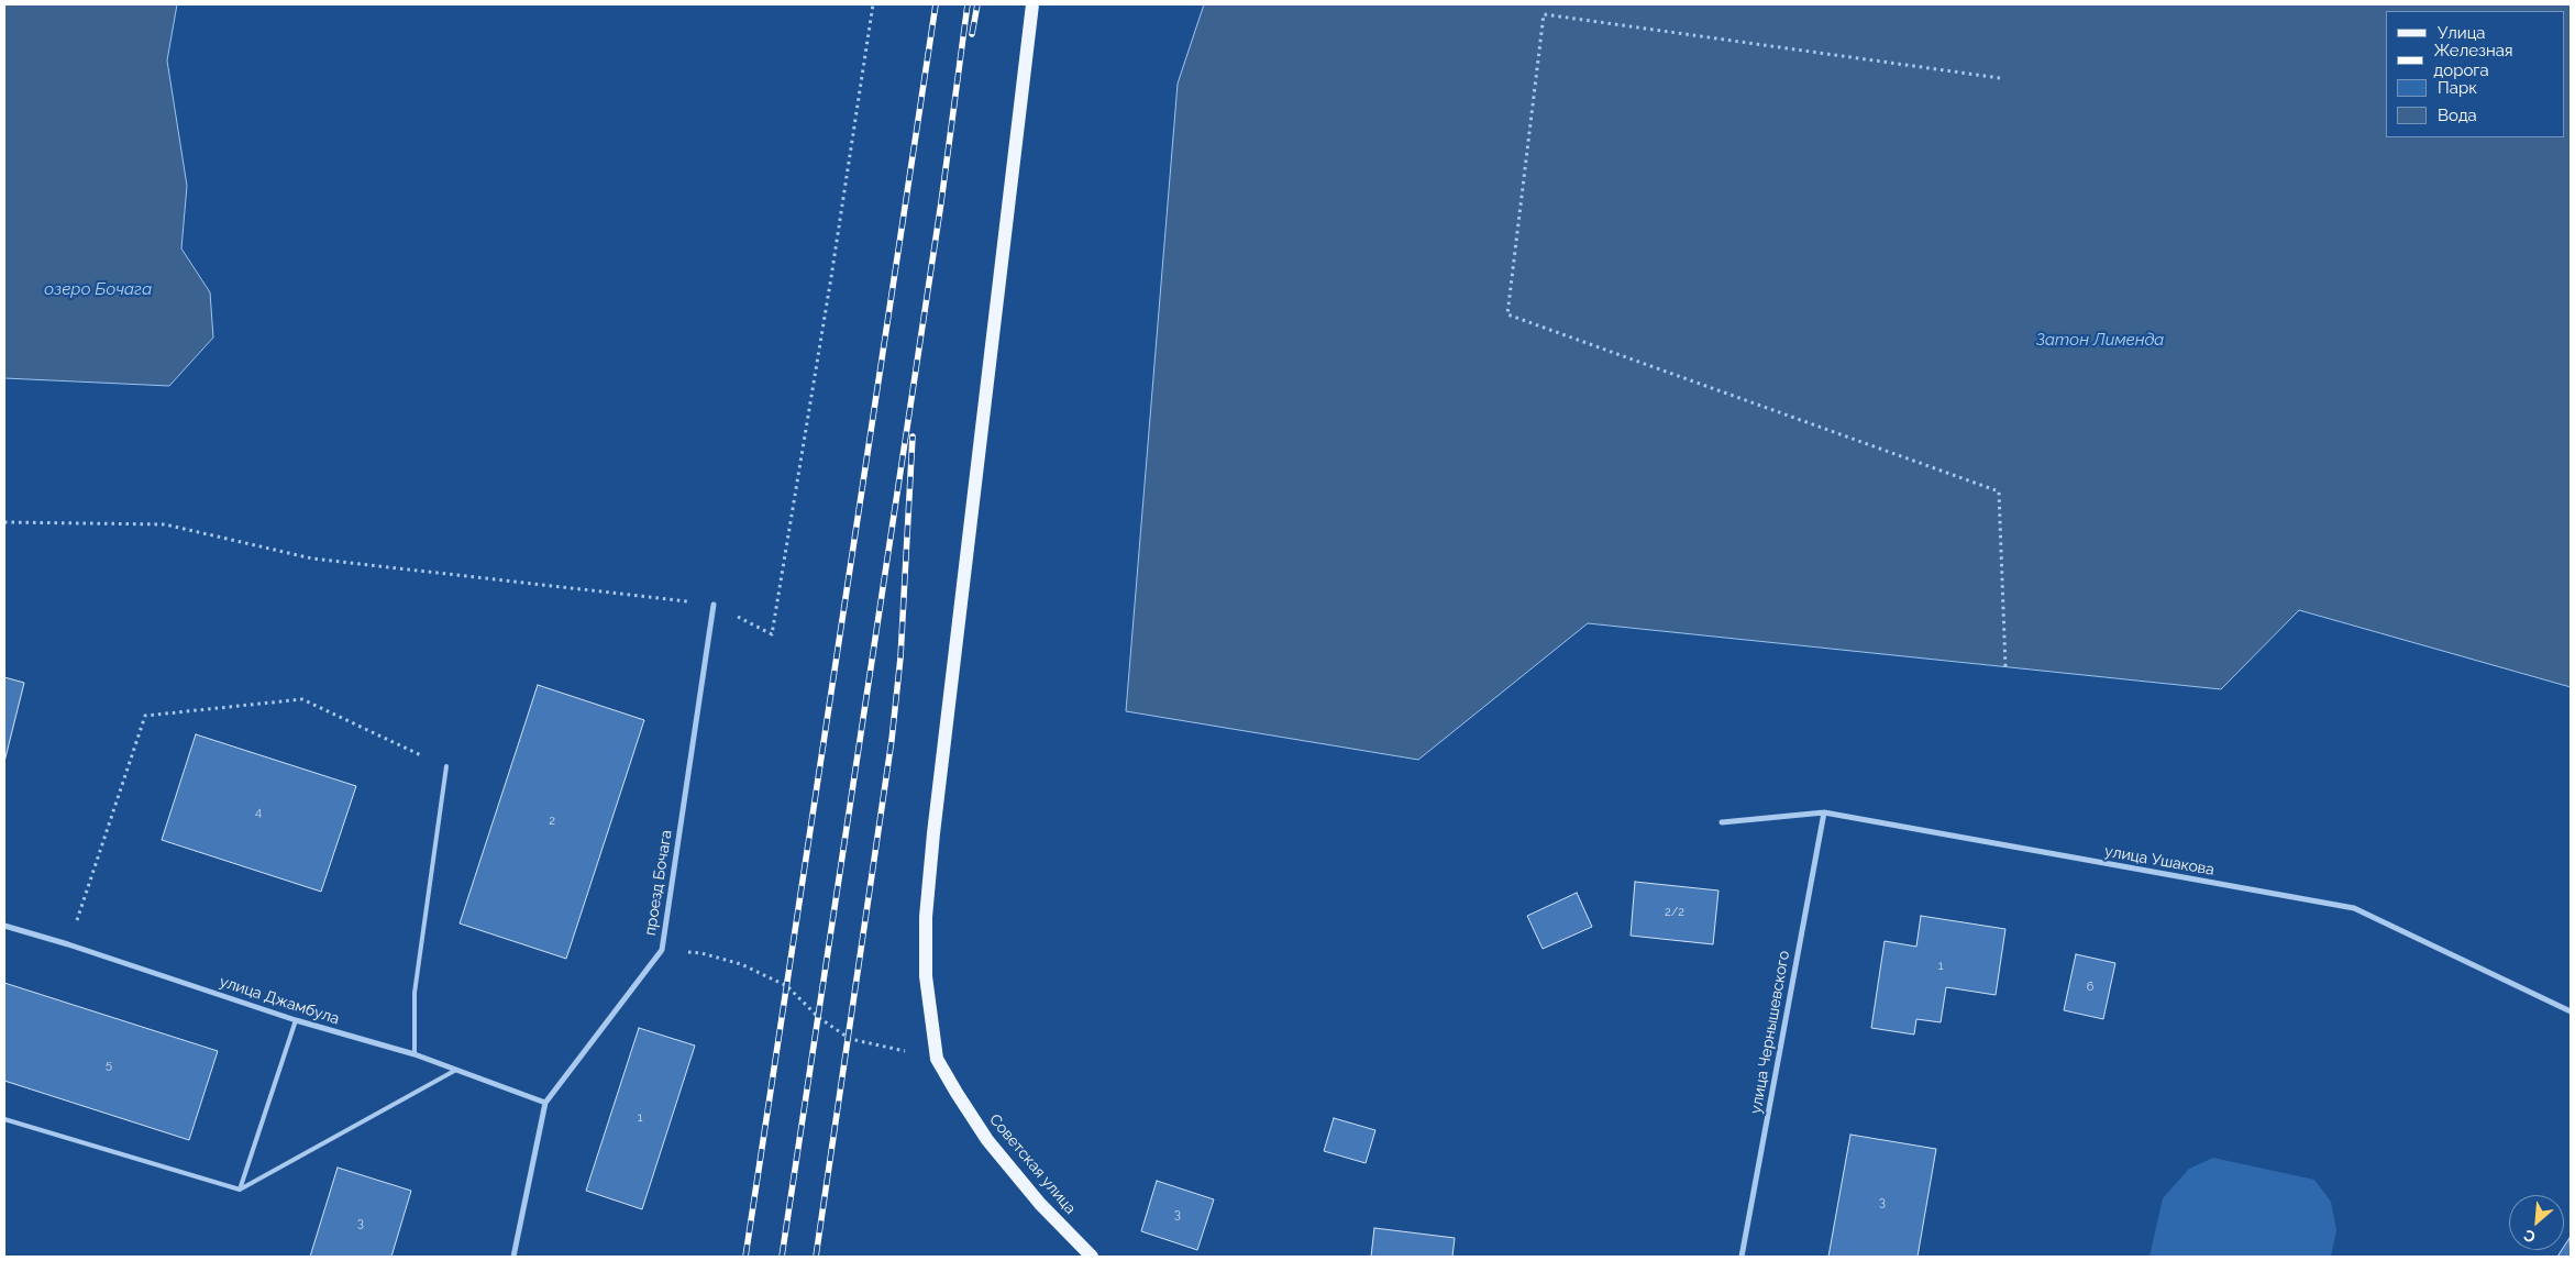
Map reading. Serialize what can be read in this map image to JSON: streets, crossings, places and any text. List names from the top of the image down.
{
  "streets": {
    "main road": ["Советская улица"],
    "street": [
      "улица Ушакова",
      "проезд Бочага",
      "улица Джамбула",
      "улица Чернышевского"
    ]
  },
  "crossings": [
    ["улица Ушакова", "улица Чернышевского"],
    ["проезд Бочага", "улица Джамбула"]
  ],
  "water": ["озеро Бочага", "Затон Лименда"],
  "house_numbers": [
    "4",
    "2",
    "2/2",
    "1",
    "6",
    "5",
    "1",
    "3",
    "3",
    "3"
  ],
  "legend": [
    "Улица",
    "Железная дорога",
    "Парк",
    "Вода"
  ],
  "north": "bottom left"
}
